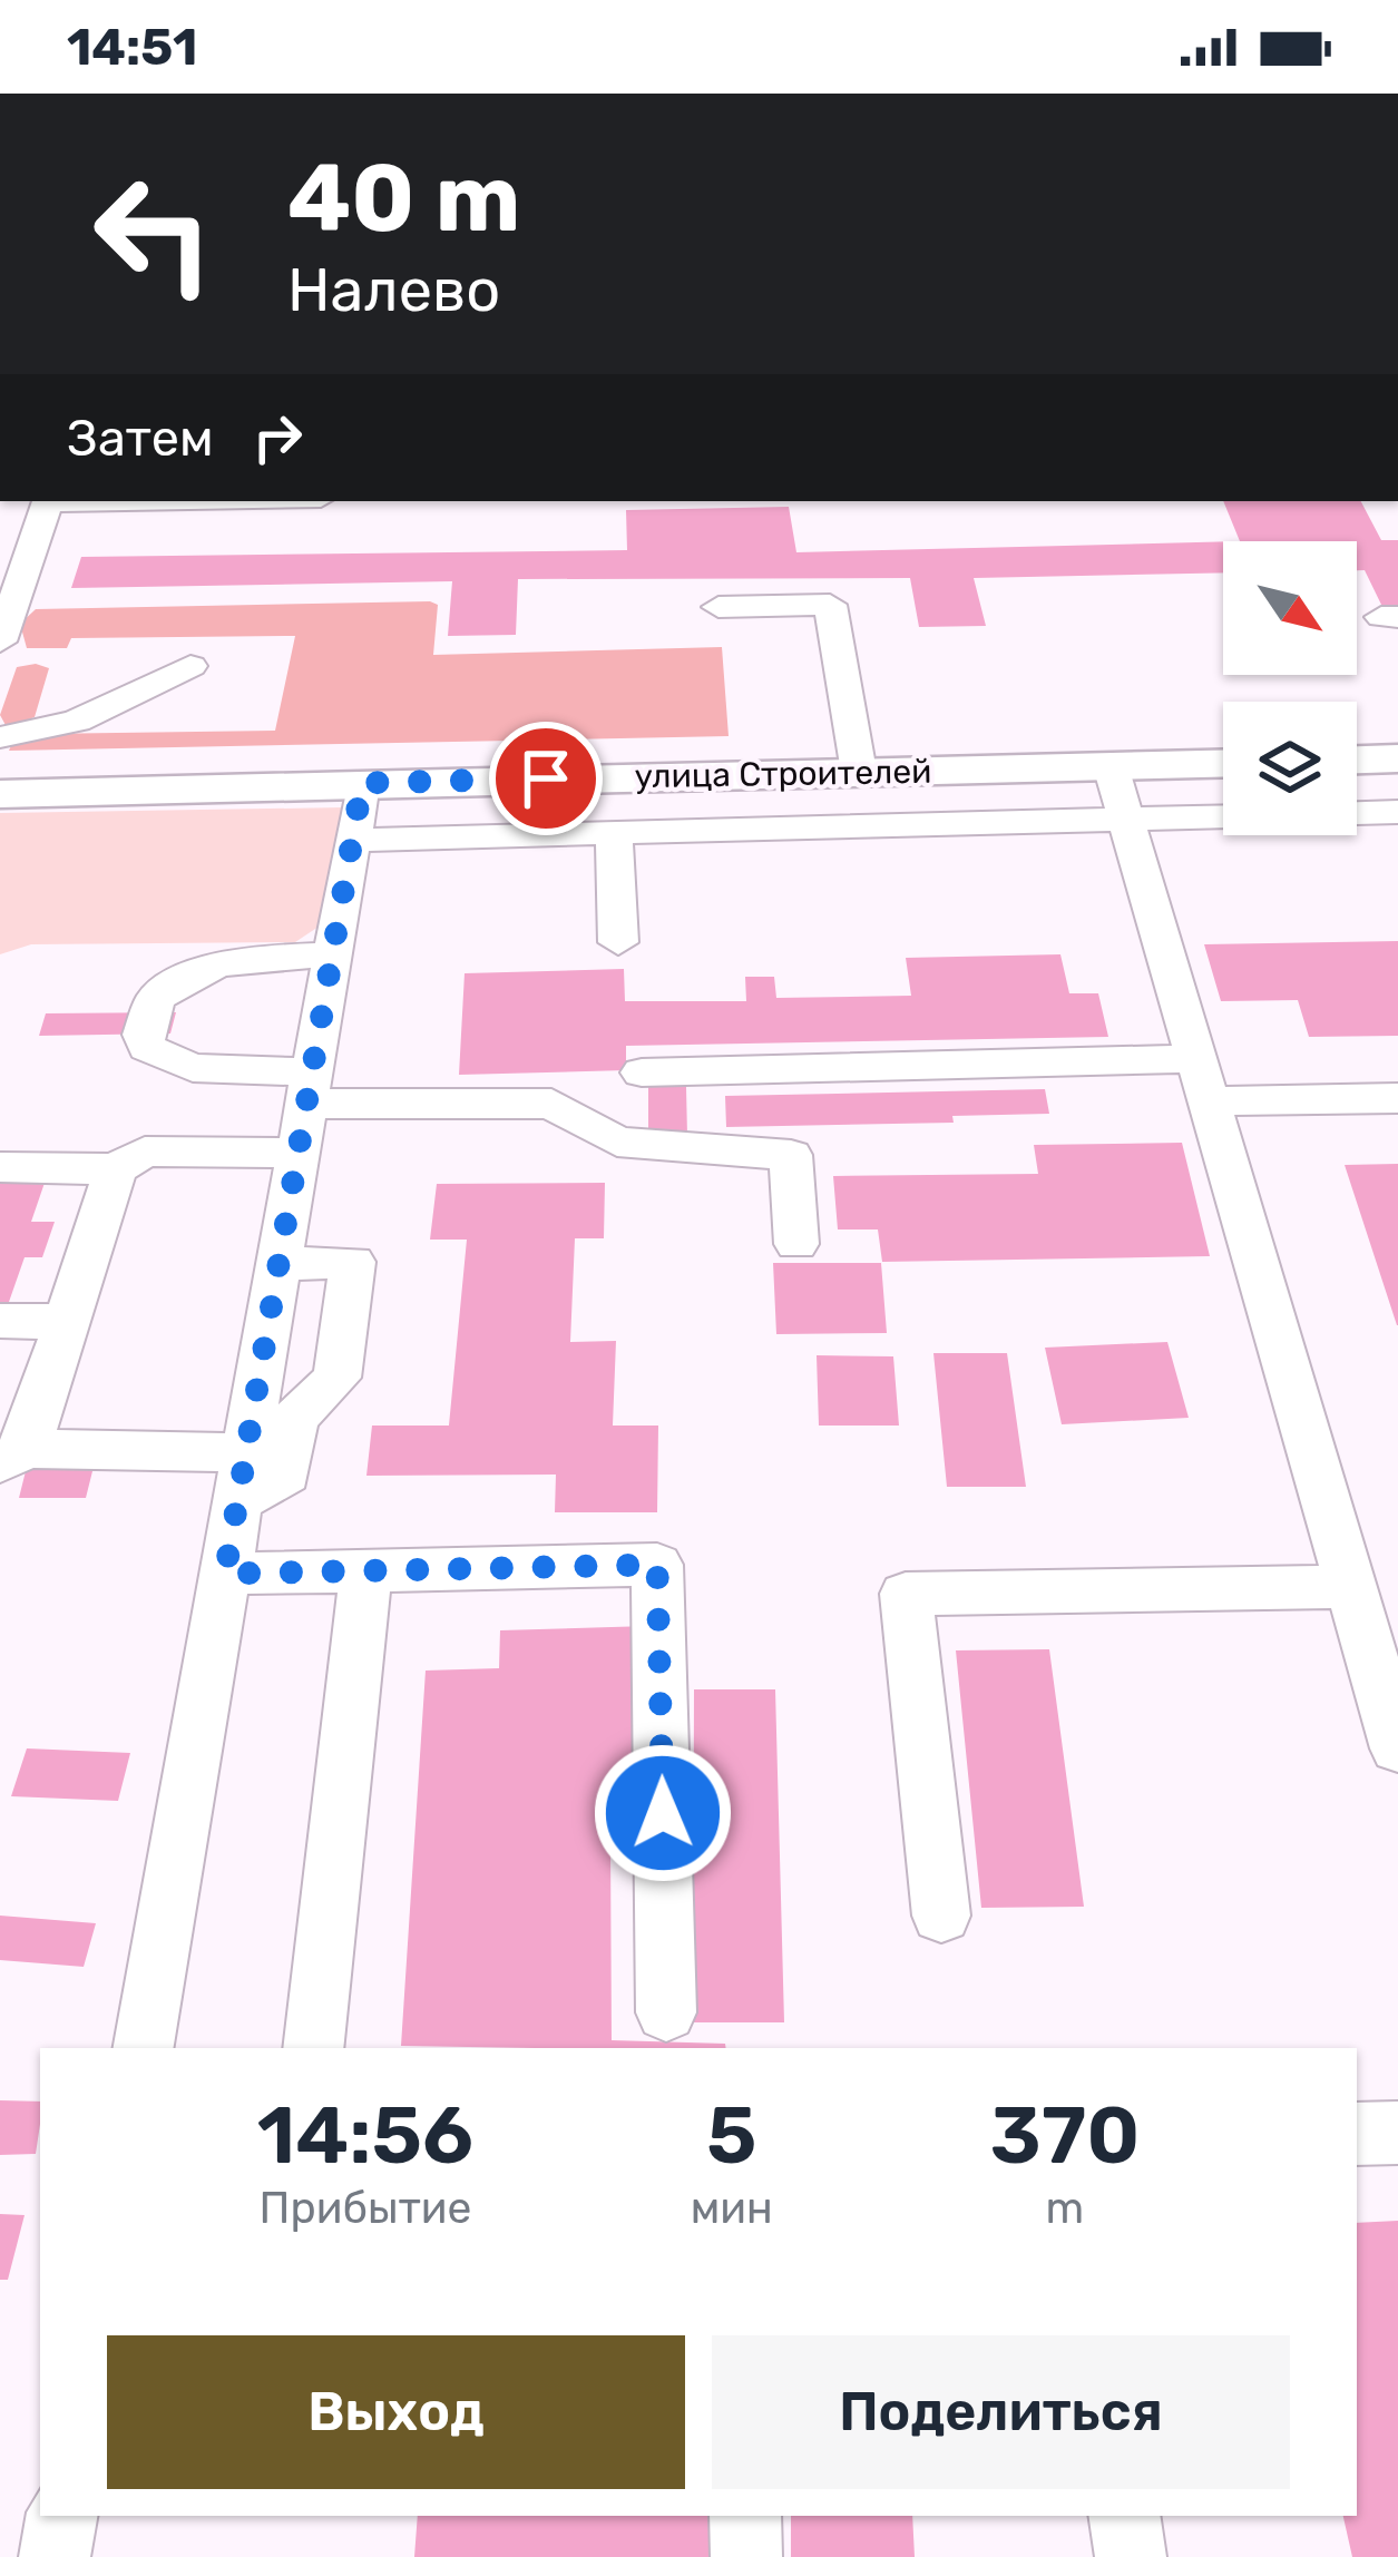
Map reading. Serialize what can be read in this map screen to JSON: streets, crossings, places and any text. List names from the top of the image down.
{
  "streets": {
    "main road": ["улица Строителей"]
  },
  "north": "bottom right",
  "page": {
    "status": "14:51",
    "turn": ["40 m", "Налево"],
    "then": "Затем",
    "eta": [
      "14:56",
      "Прибытие",
      "5",
      "мин",
      "370",
      "m"
    ],
    "buttons": ["Выход", "Поделиться"]
  }
}
